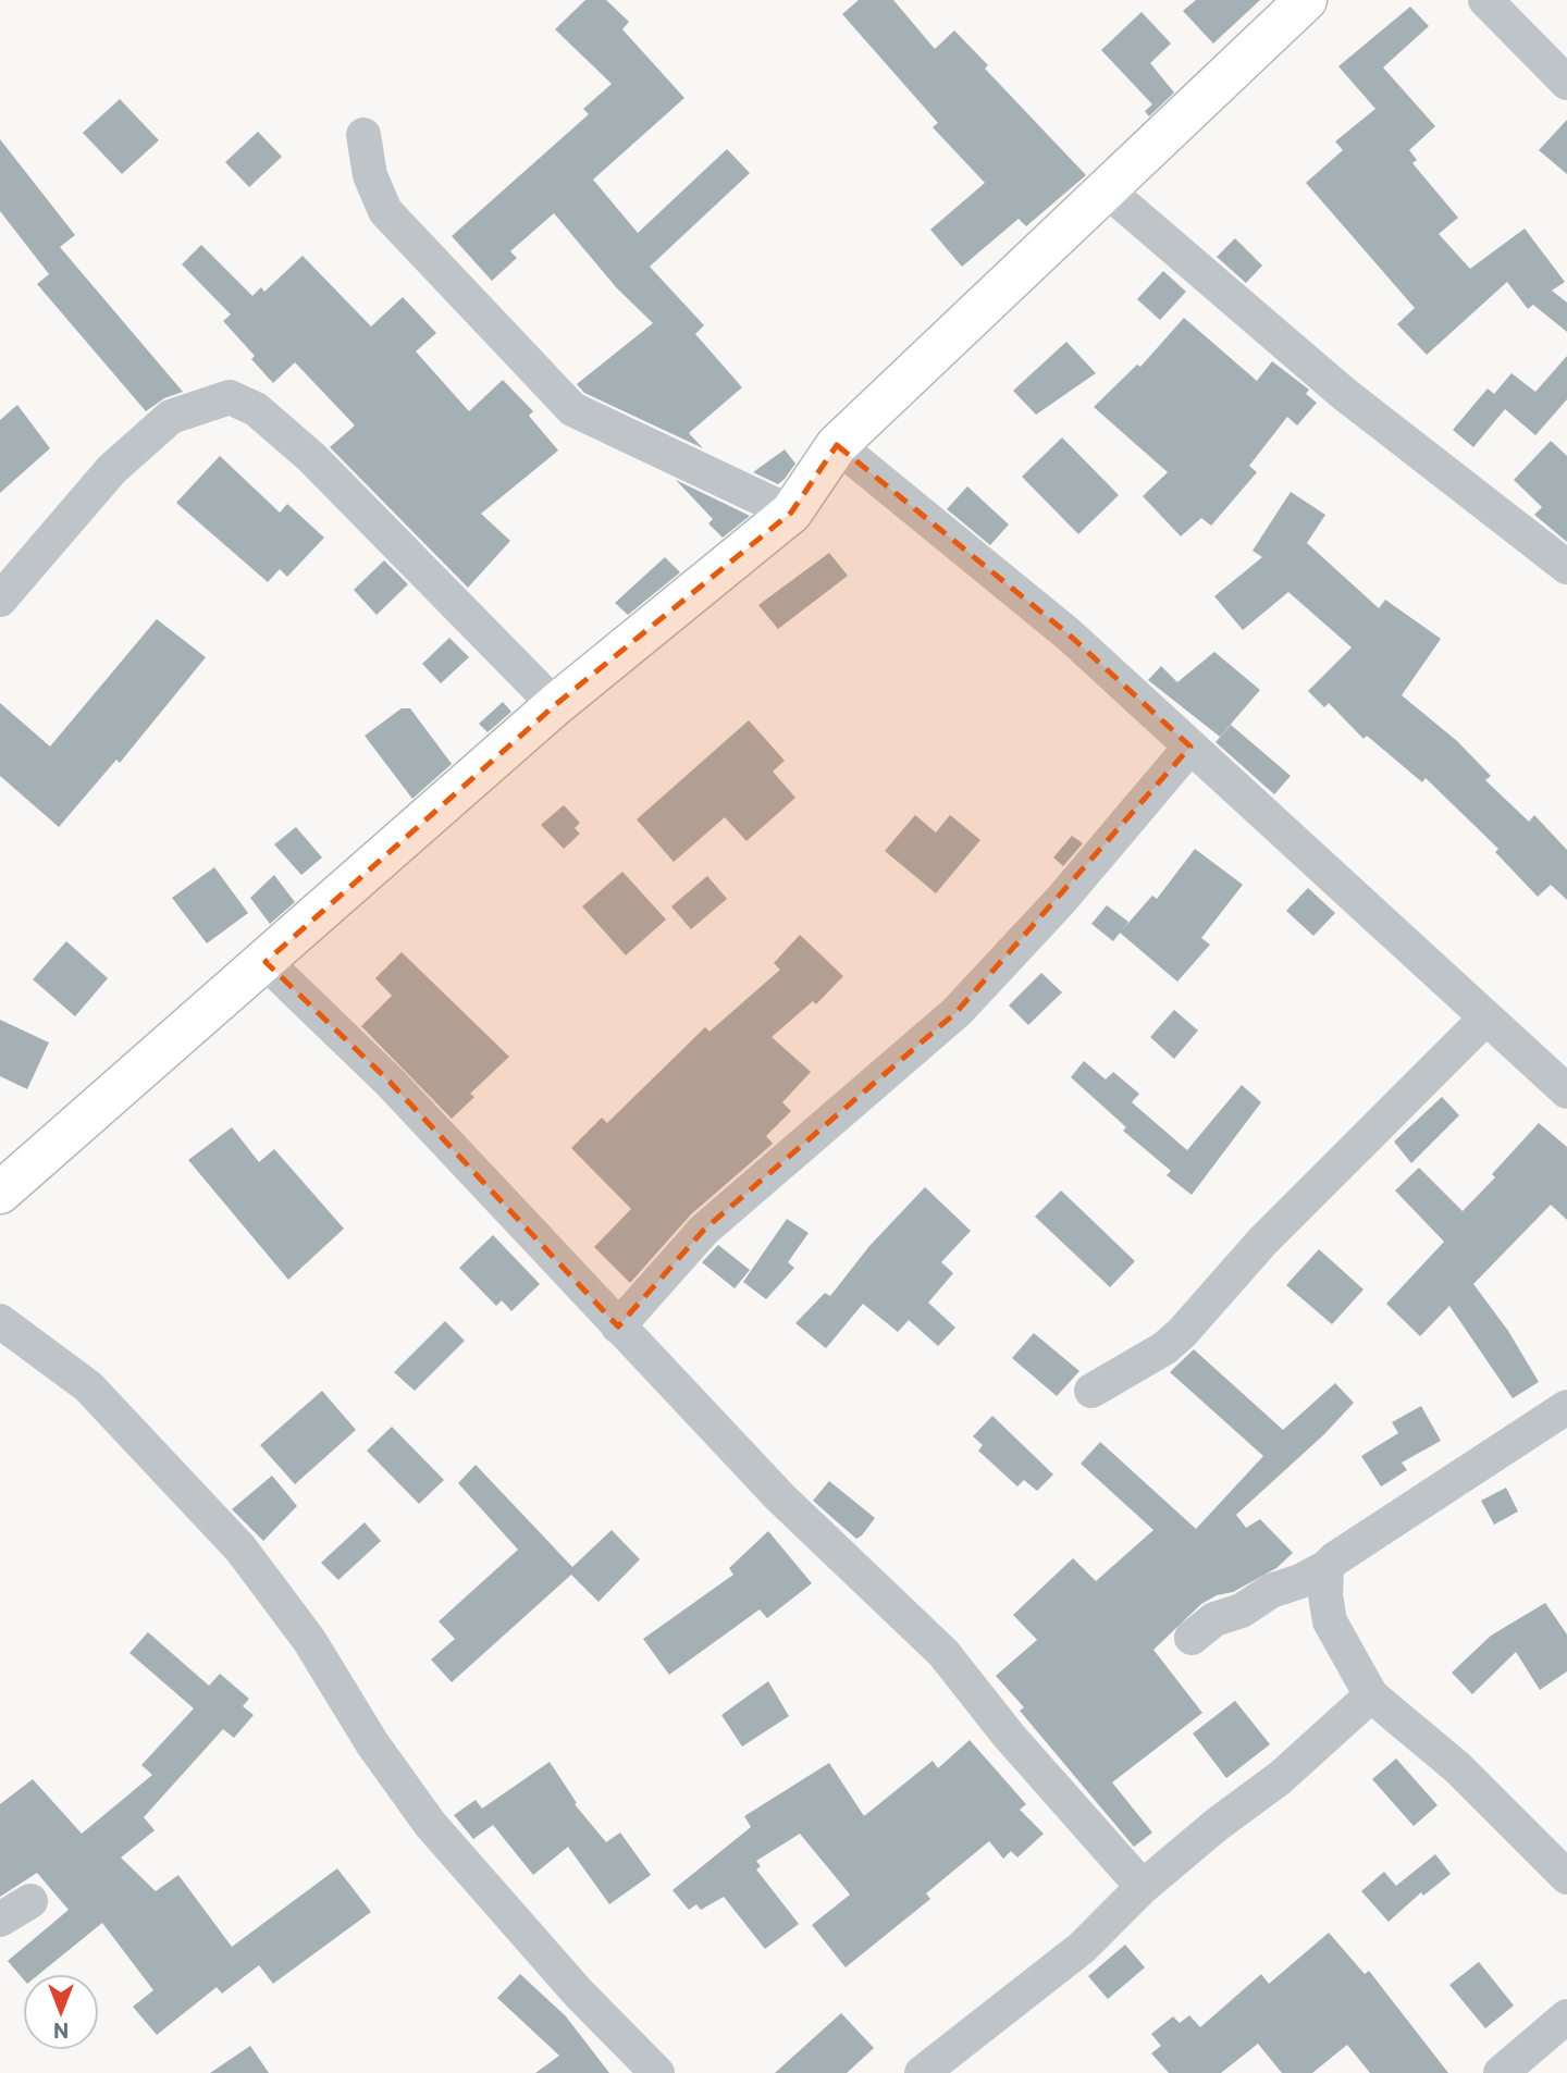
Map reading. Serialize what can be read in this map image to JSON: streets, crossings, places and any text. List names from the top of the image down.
{
  "north": "bottom"
}
